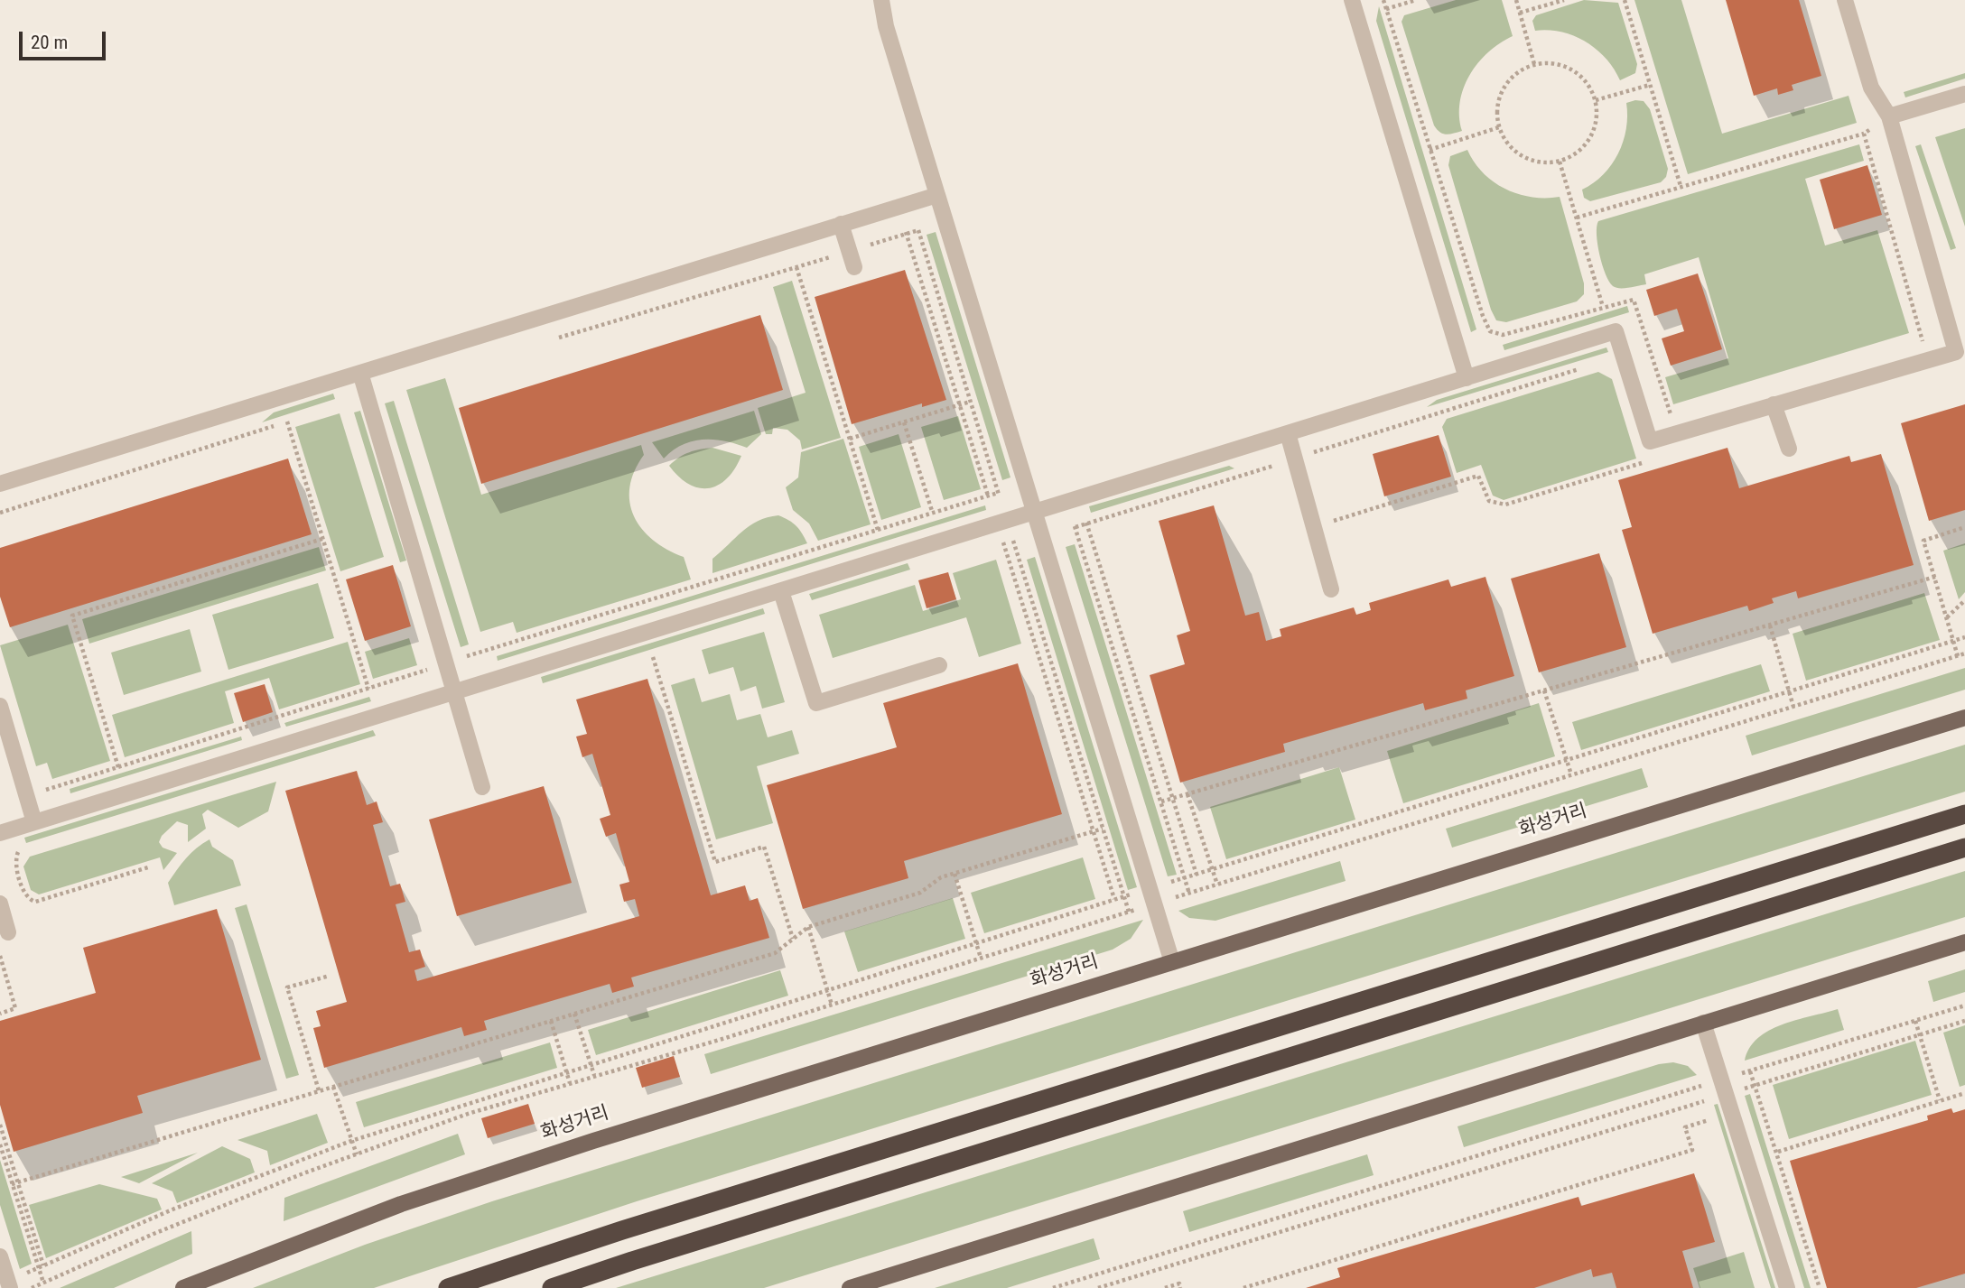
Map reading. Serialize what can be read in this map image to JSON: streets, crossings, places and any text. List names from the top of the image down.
{
  "streets": {
    "main road": ["화성거리"]
  },
  "scale_bar": "20 m"
}
